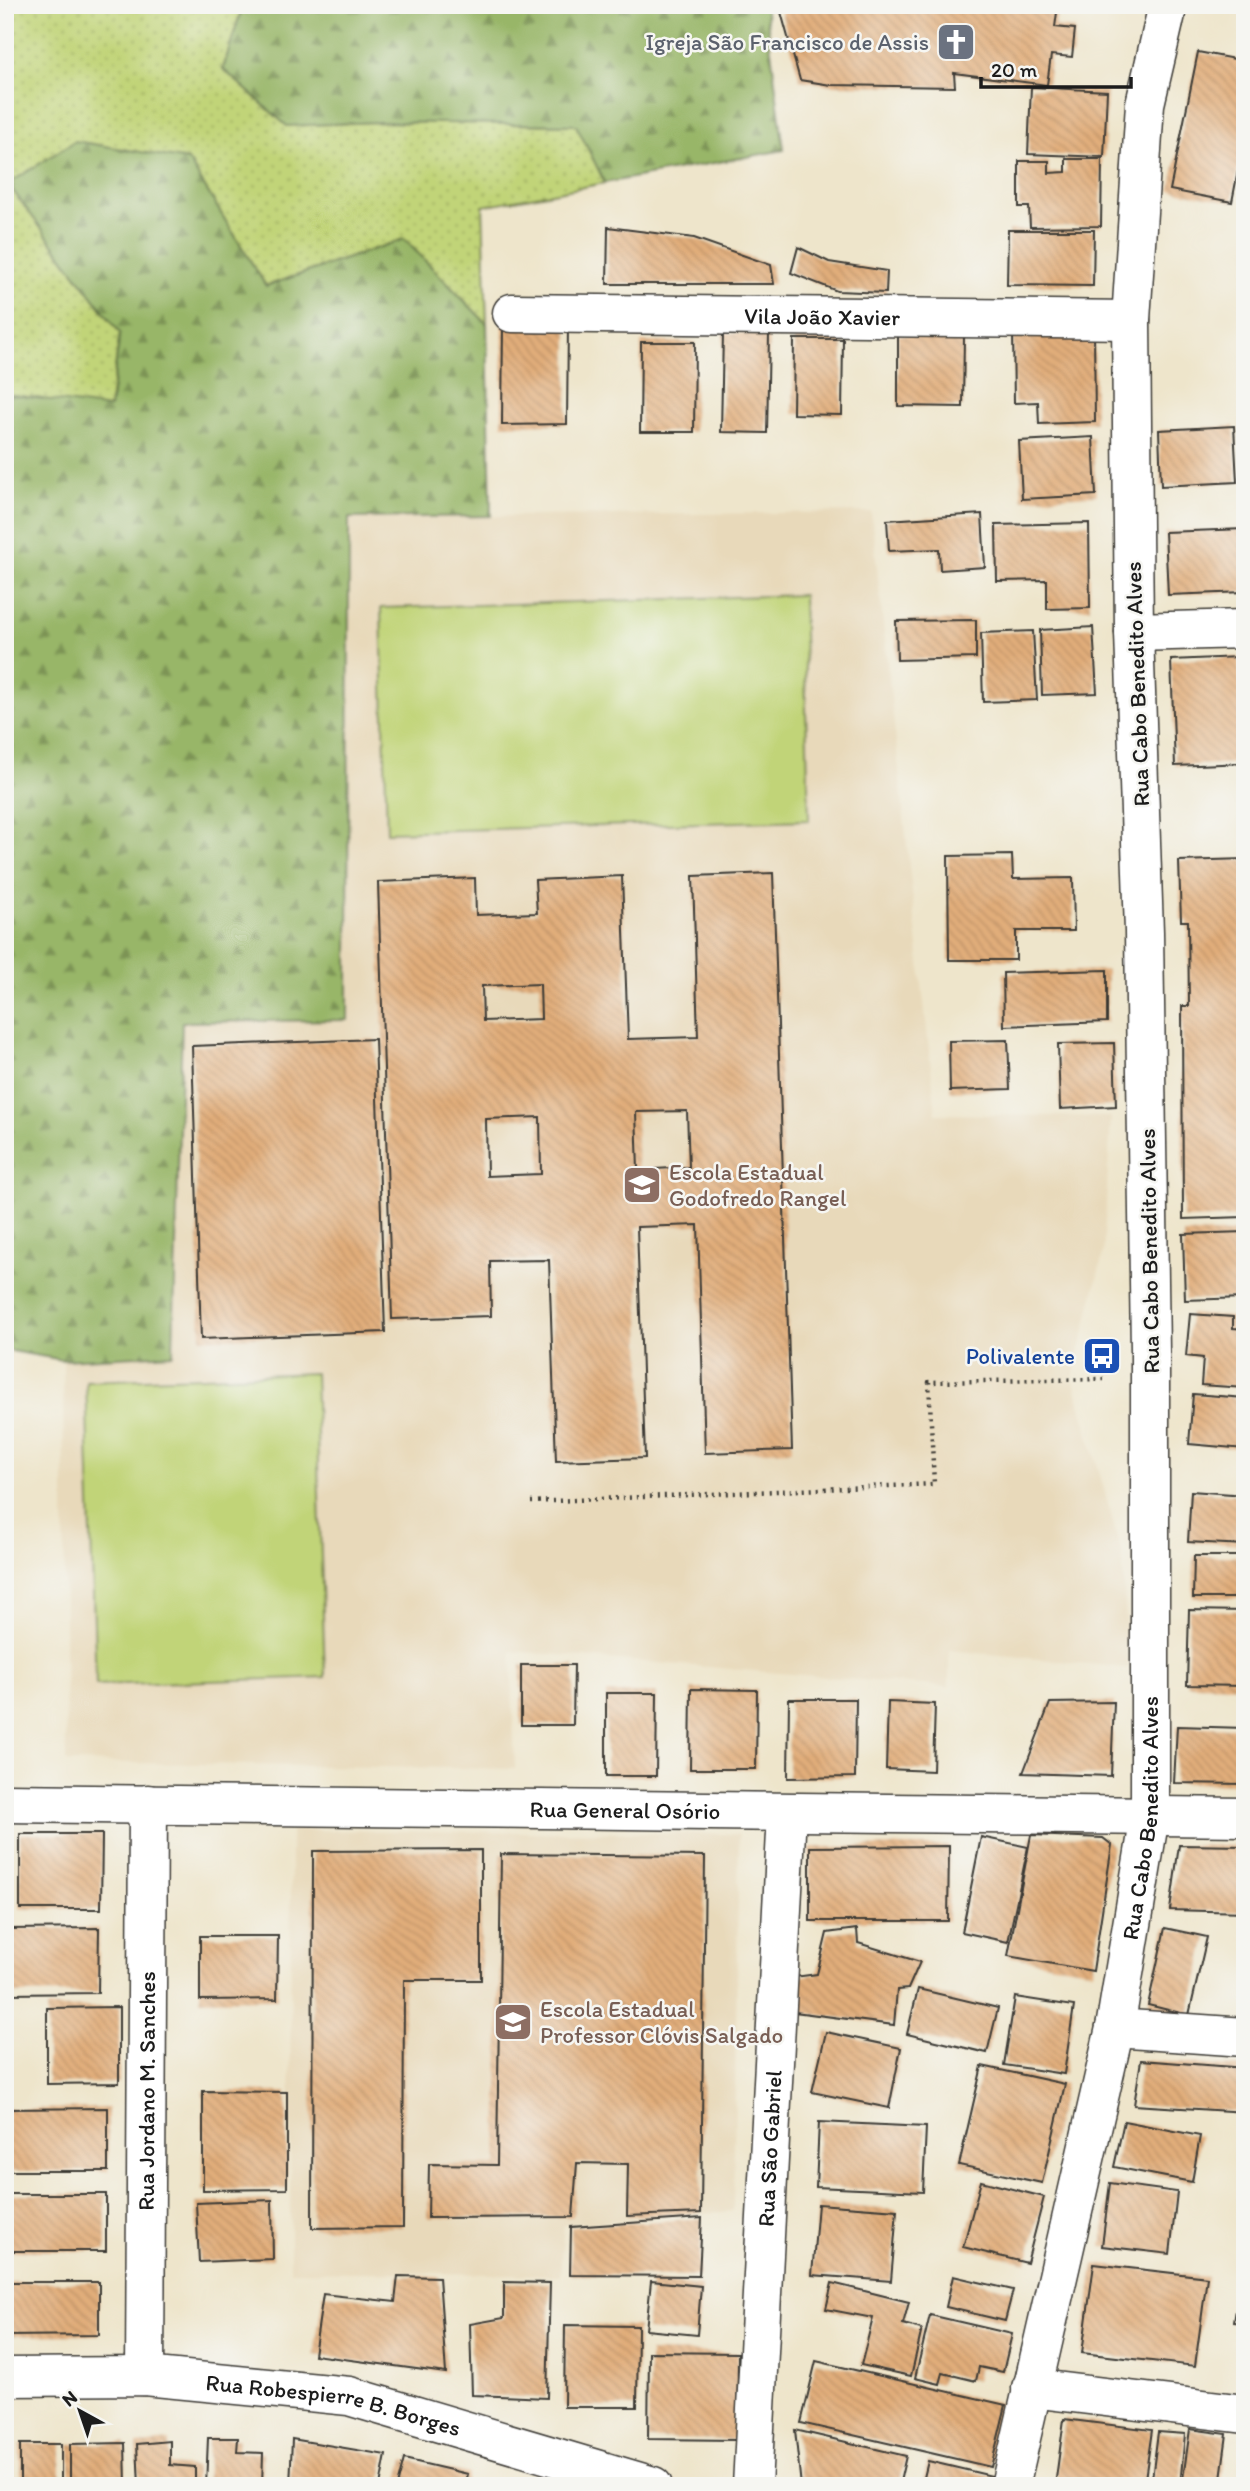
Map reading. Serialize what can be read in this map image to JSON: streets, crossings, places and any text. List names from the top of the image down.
{
  "streets": {
    "street": [
      "Vila João Xavier",
      "Rua Cabo Benedito Alves",
      "Rua General Osório",
      "Rua Jordano M. Sanches",
      "Rua São Gabriel",
      "Rua Robespierre B. Borges"
    ]
  },
  "crossings": [
    ["Vila João Xavier", "Rua Cabo Benedito Alves"],
    ["Rua Cabo Benedito Alves", "Rua General Osório"],
    ["Rua General Osório", "Rua Jordano M. Sanches"],
    ["Rua General Osório", "Rua São Gabriel"],
    ["Rua Jordano M. Sanches", "Rua Robespierre B. Borges"]
  ],
  "places": {
    "church": ["Igreja São Francisco de Assis"],
    "school or university": ["Escola Estadual Godofredo Rangel", "Escola Estadual Professor Clóvis Salgado"],
    "bus stop": ["Polivalente"]
  },
  "scale_bar": "20 m",
  "north": "top left"
}
